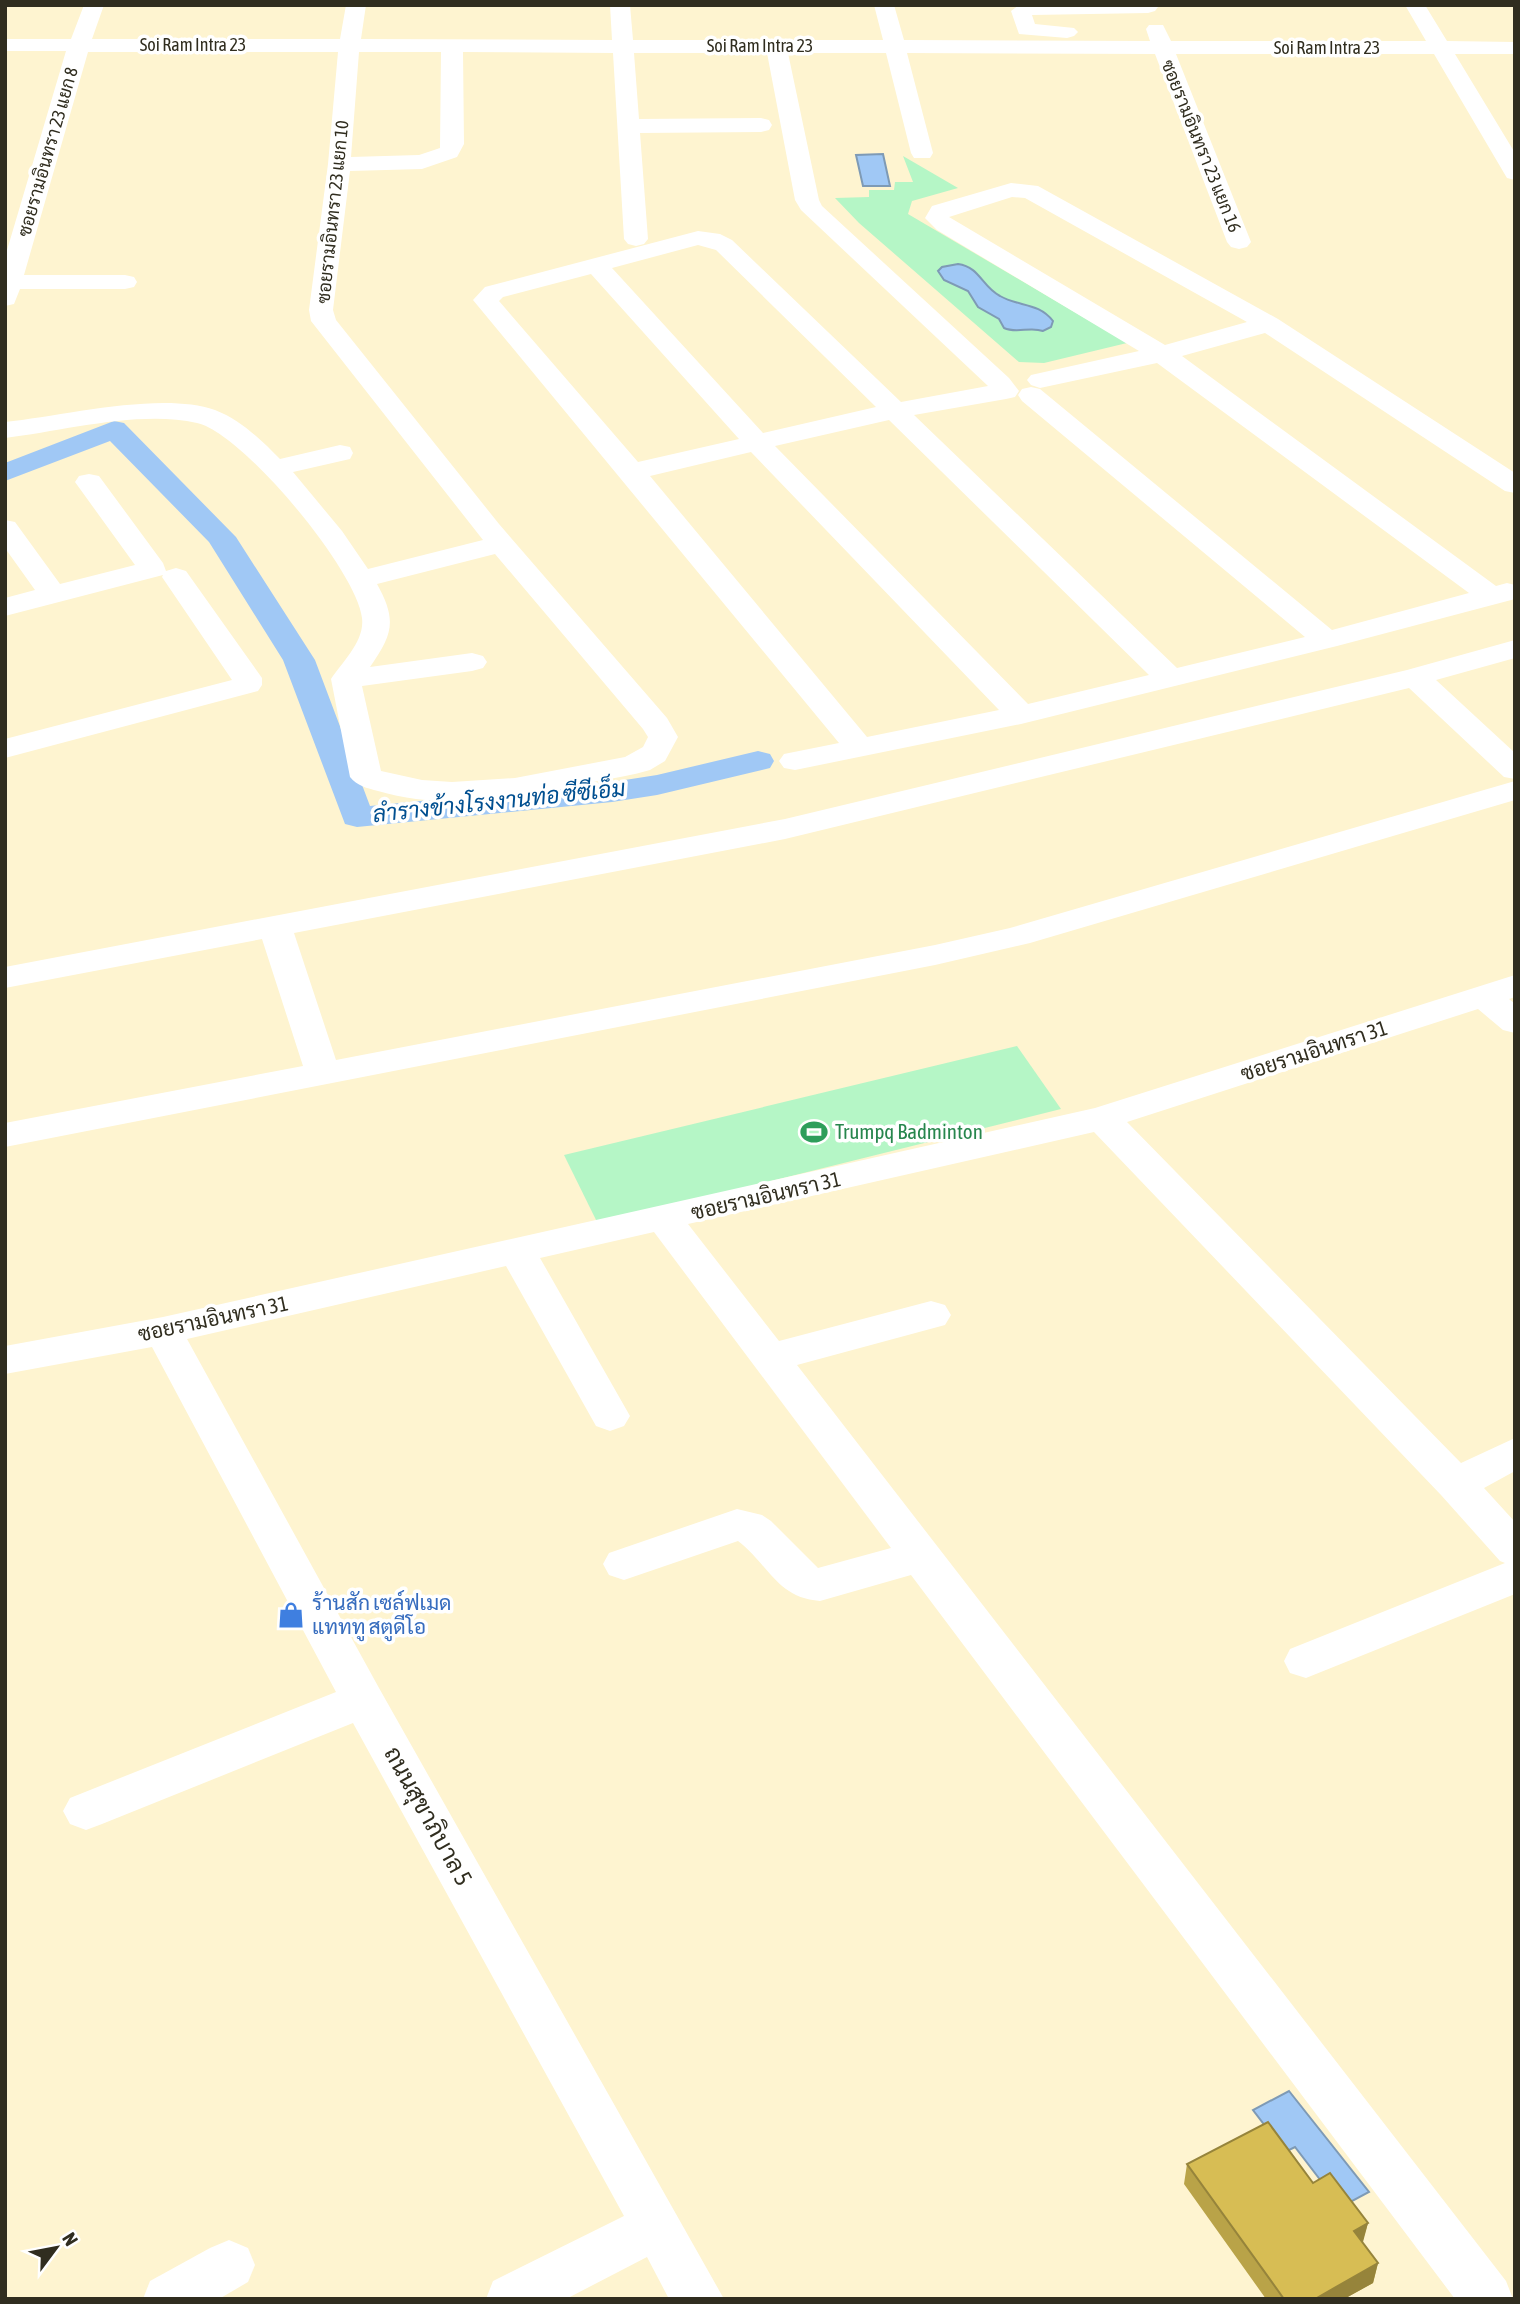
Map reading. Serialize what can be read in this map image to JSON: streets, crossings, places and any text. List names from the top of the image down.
{
  "streets": {
    "street": [
      "Soi Ram Intra 23",
      "ซอยรามอินทรา 23 แยก 16",
      "ซอยรามอินทรา 23 แยก 8",
      "ซอยรามอินทรา 23 แยก 10",
      "ซอยรามอินทรา 31",
      "ถนนสุขาภิบาล 5"
    ]
  },
  "crossings": [
    ["Soi Ram Intra 23", "ซอยรามอินทรา 23 แยก 16"],
    ["Soi Ram Intra 23", "ซอยรามอินทรา 23 แยก 8"],
    ["Soi Ram Intra 23", "ซอยรามอินทรา 23 แยก 10"],
    ["ซอยรามอินทรา 31", "ถนนสุขาภิบาล 5"]
  ],
  "water": ["ลำรางข้างโรงงานท่อ ซีซีเอ็ม"],
  "places": {
    "sports": ["Trumpq Badminton"],
    "shop": ["ร้านสัก เซล์ฟเมด แทททู สตูดีโอ"]
  },
  "north": "top right"
}
